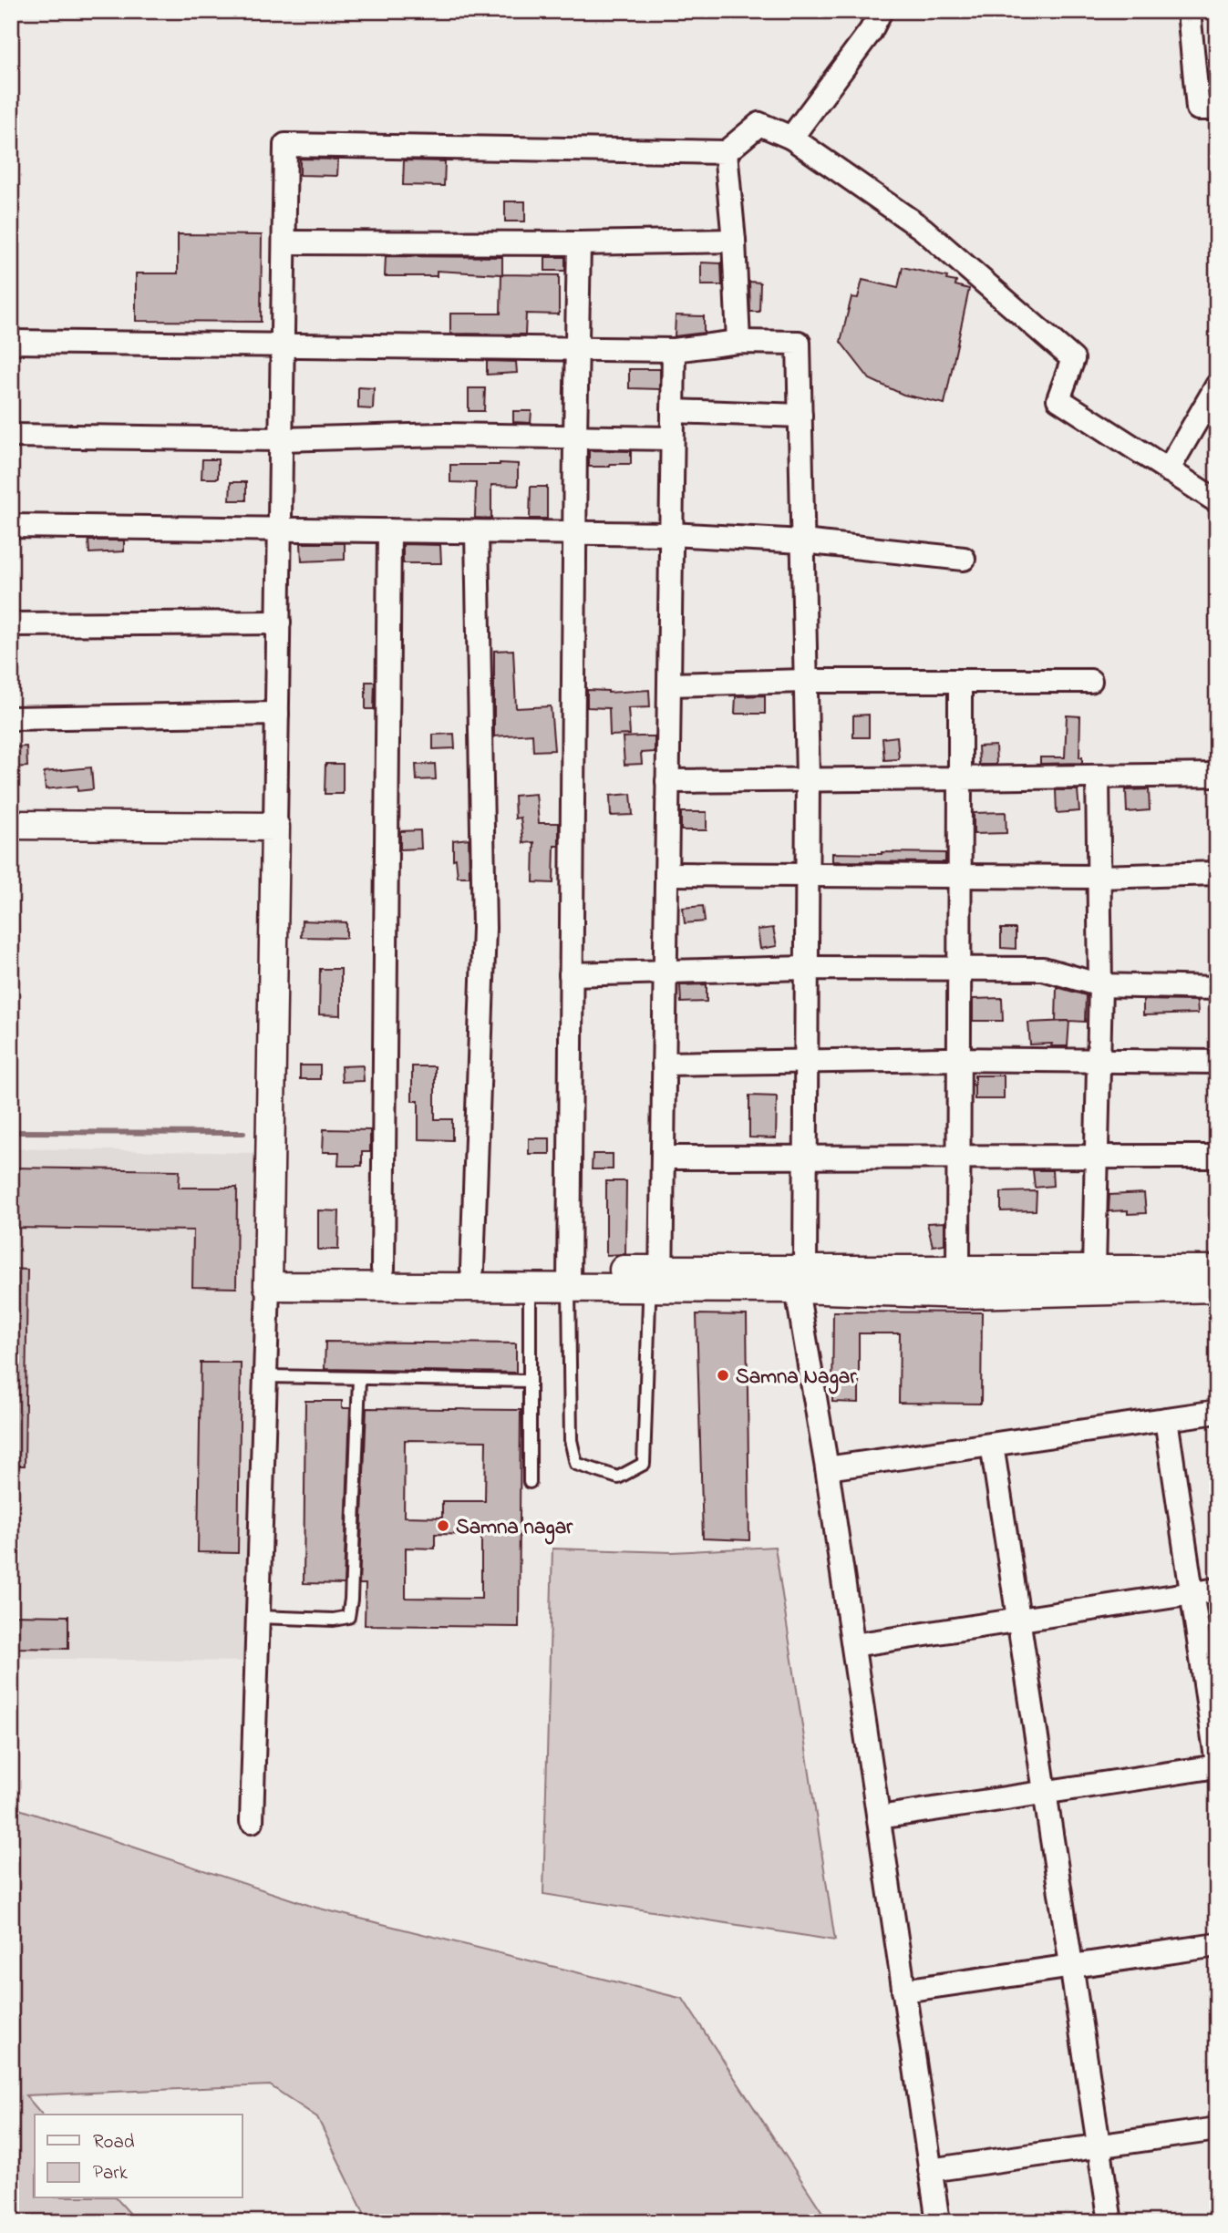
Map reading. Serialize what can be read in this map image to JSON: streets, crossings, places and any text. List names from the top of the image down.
{
  "places": ["Samna Nagar", "Samna nagar"],
  "legend": ["Road", "Park"]
}
